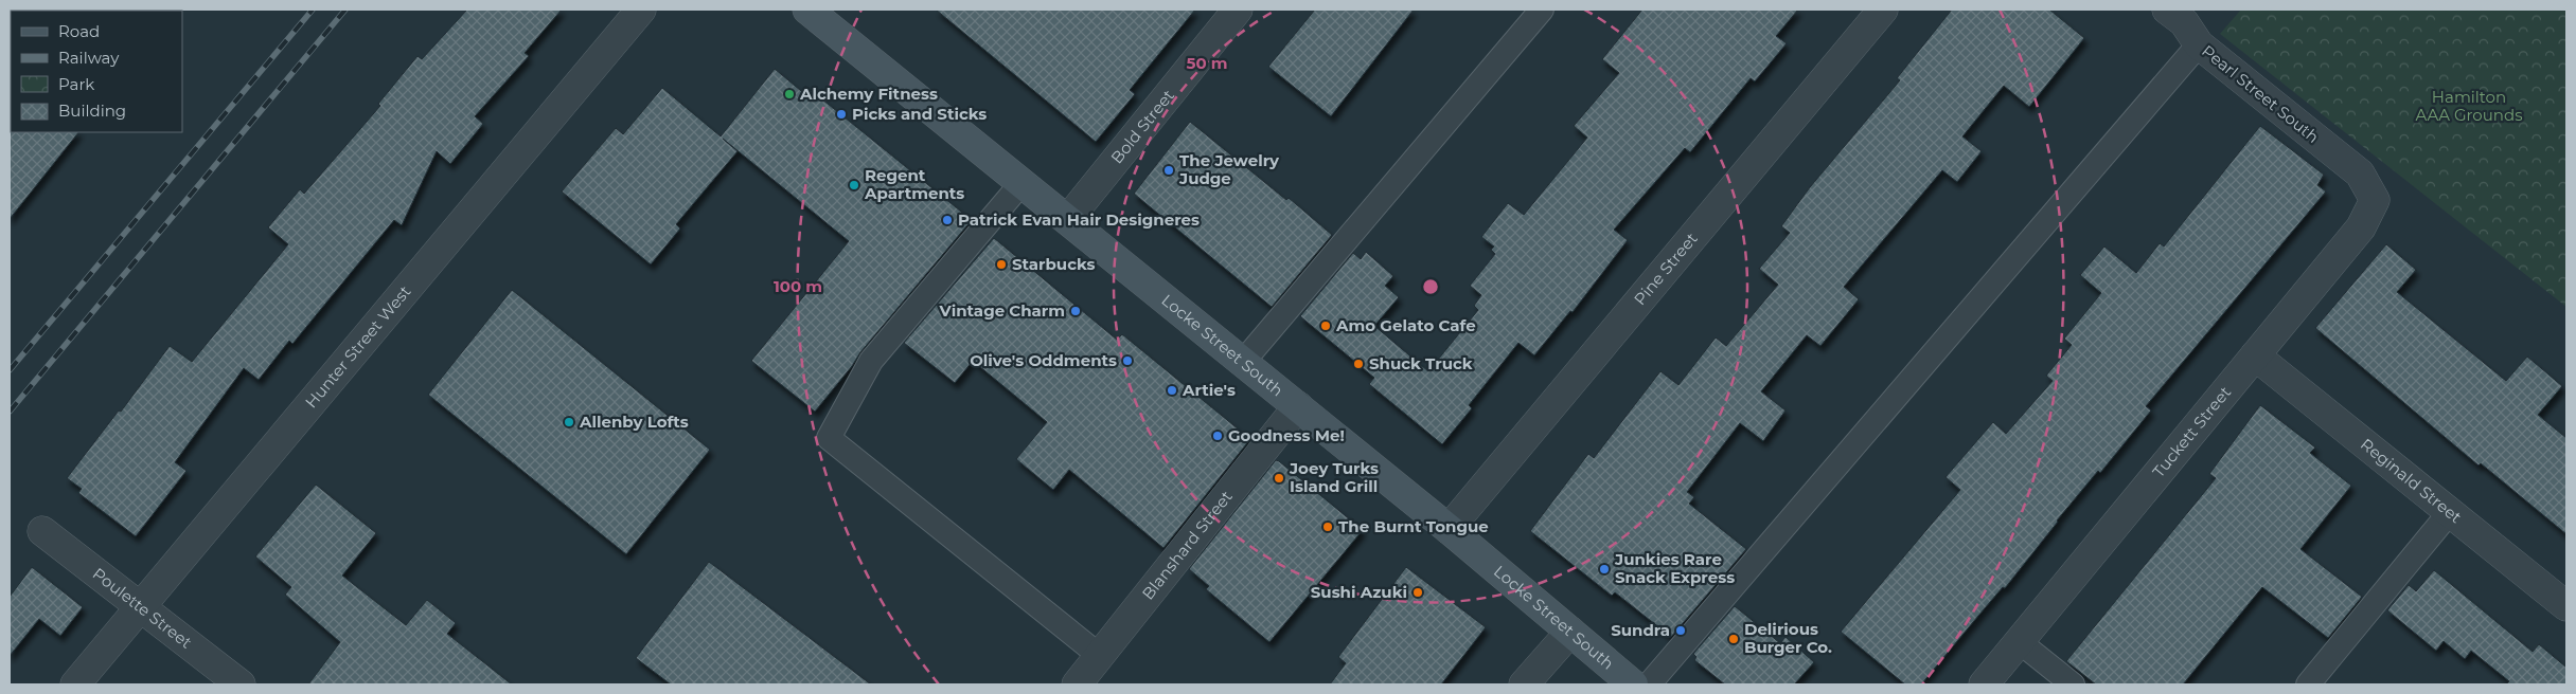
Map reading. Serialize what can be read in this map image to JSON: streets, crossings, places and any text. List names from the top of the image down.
{
  "streets": {
    "street": [
      "Pearl Street South",
      "Bold Street",
      "Pine Street",
      "Locke Street South",
      "Hunter Street West",
      "Tuckett Street",
      "Reginald Street",
      "Blanshard Street",
      "Poulette Street"
    ]
  },
  "crossings": [
    ["Pearl Street South", "Tuckett Street"],
    ["Bold Street", "Locke Street South"],
    ["Pine Street", "Locke Street South"],
    ["Locke Street South", "Blanshard Street"],
    ["Hunter Street West", "Poulette Street"],
    ["Tuckett Street", "Reginald Street"]
  ],
  "parks": ["Hamilton AAA Grounds"],
  "places": [
    "Alchemy Fitness",
    "Picks and Sticks",
    "The Jewelry Judge",
    "Regent Apartments",
    "Patrick Evan Hair Designeres",
    "Starbucks",
    "Vintage Charm",
    "Amo Gelato Cafe",
    "Olive's Oddments",
    "Shuck Truck",
    "Artie's",
    "Allenby Lofts",
    "Goodness Me!",
    "Joey Turks Island Grill",
    "The Burnt Tongue",
    "Junkies Rare Snack Express",
    "Sushi Azuki",
    "Sundra",
    "Delirious Burger Co."
  ],
  "legend": [
    "Road",
    "Railway",
    "Park",
    "Building"
  ],
  "rings": ["50 m", "100 m"]
}
